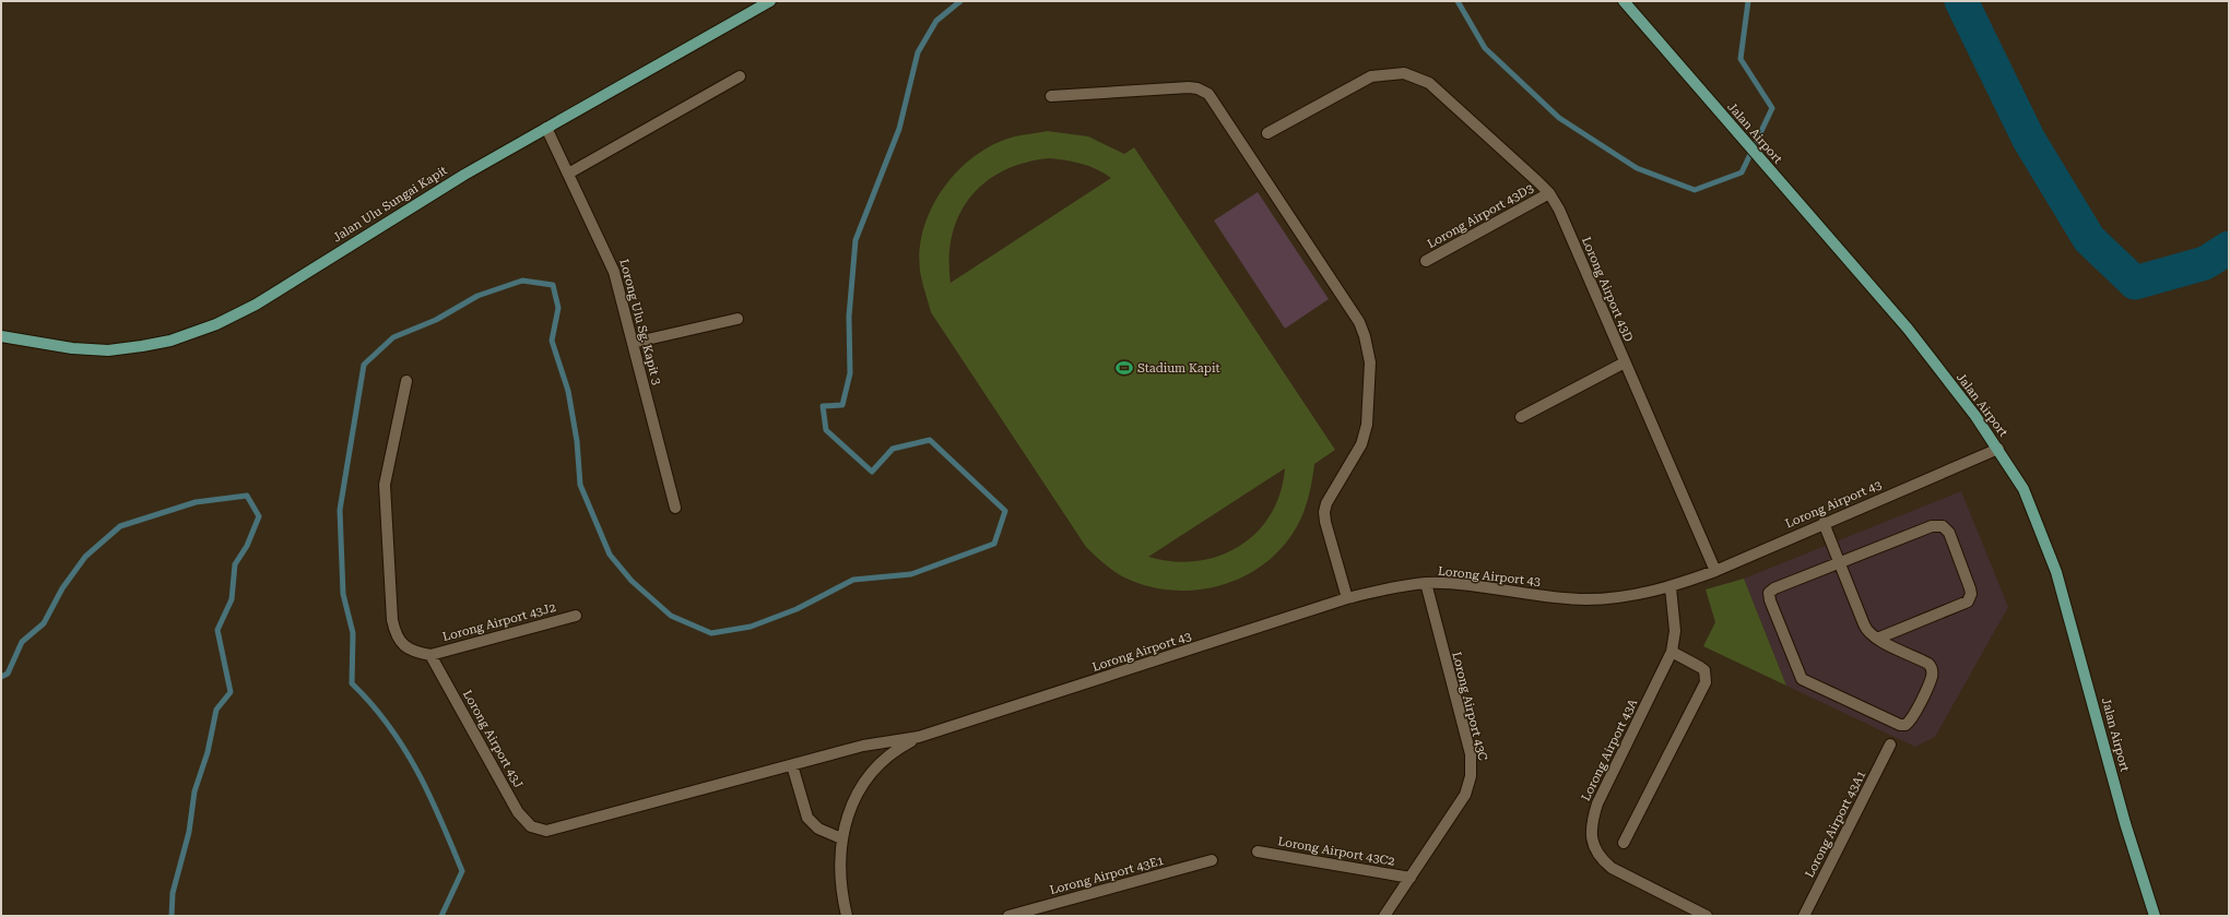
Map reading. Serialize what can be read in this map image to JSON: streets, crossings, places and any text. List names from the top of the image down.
{
  "streets": {
    "main road": ["Jalan Airport", "Jalan Ulu Sungai Kapit"],
    "street": [
      "Lorong Airport 43D3",
      "Lorong Airport 43D",
      "Lorong Ulu Sg. Kapit 3",
      "Lorong Airport 43",
      "Lorong Airport 43J2",
      "Lorong Airport 43C",
      "Lorong Airport 43J",
      "Lorong Airport 43A",
      "Lorong Airport 43A1",
      "Lorong Airport 43C2",
      "Lorong Airport 43E1"
    ]
  },
  "crossings": [
    ["Jalan Airport", "Lorong Airport 43"],
    ["Jalan Ulu Sungai Kapit", "Lorong Ulu Sg. Kapit 3"],
    ["Lorong Airport 43D3", "Lorong Airport 43D"],
    ["Lorong Airport 43D", "Lorong Airport 43"],
    ["Lorong Airport 43", "Lorong Airport 43C"],
    ["Lorong Airport 43", "Lorong Airport 43A"],
    ["Lorong Airport 43J2", "Lorong Airport 43J"],
    ["Lorong Airport 43C", "Lorong Airport 43C2"]
  ],
  "places": {
    "sports": ["Stadium Kapit"]
  }
}
